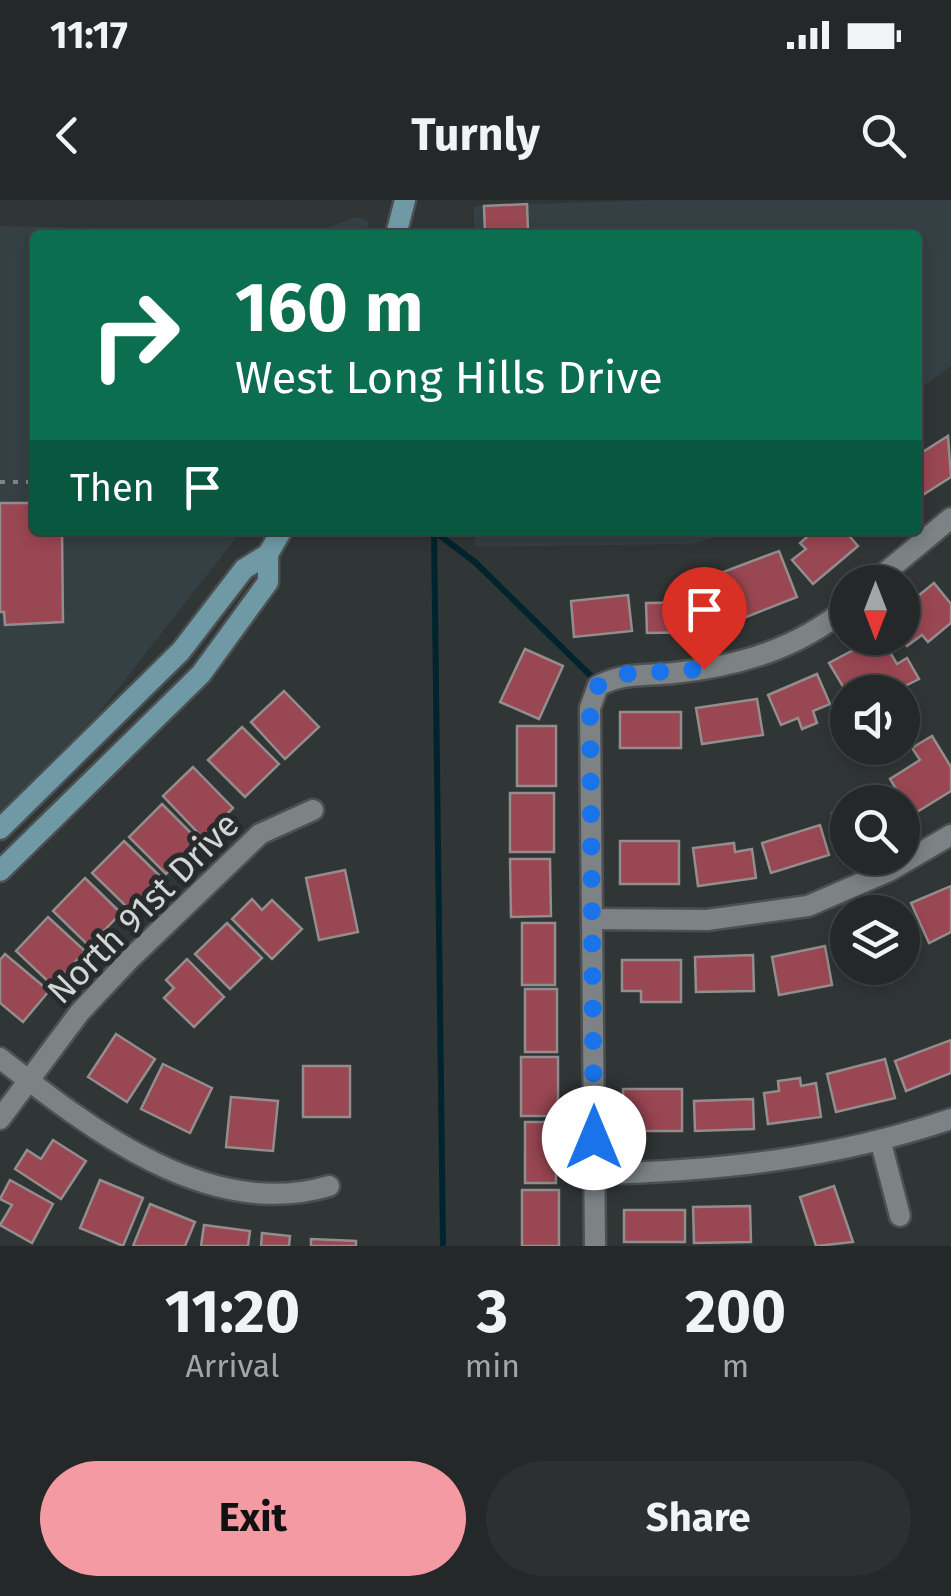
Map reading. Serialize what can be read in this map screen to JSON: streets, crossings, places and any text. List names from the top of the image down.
{
  "streets": {
    "street": ["North 91st Drive"]
  },
  "north": "bottom",
  "page": {
    "status": "11:17",
    "header": "Turnly",
    "turn": ["160 m", "West Long Hills Drive"],
    "then": "Then",
    "eta": [
      "11:20",
      "Arrival",
      "3",
      "min",
      "200",
      "m"
    ],
    "buttons": ["Exit", "Share"]
  }
}
